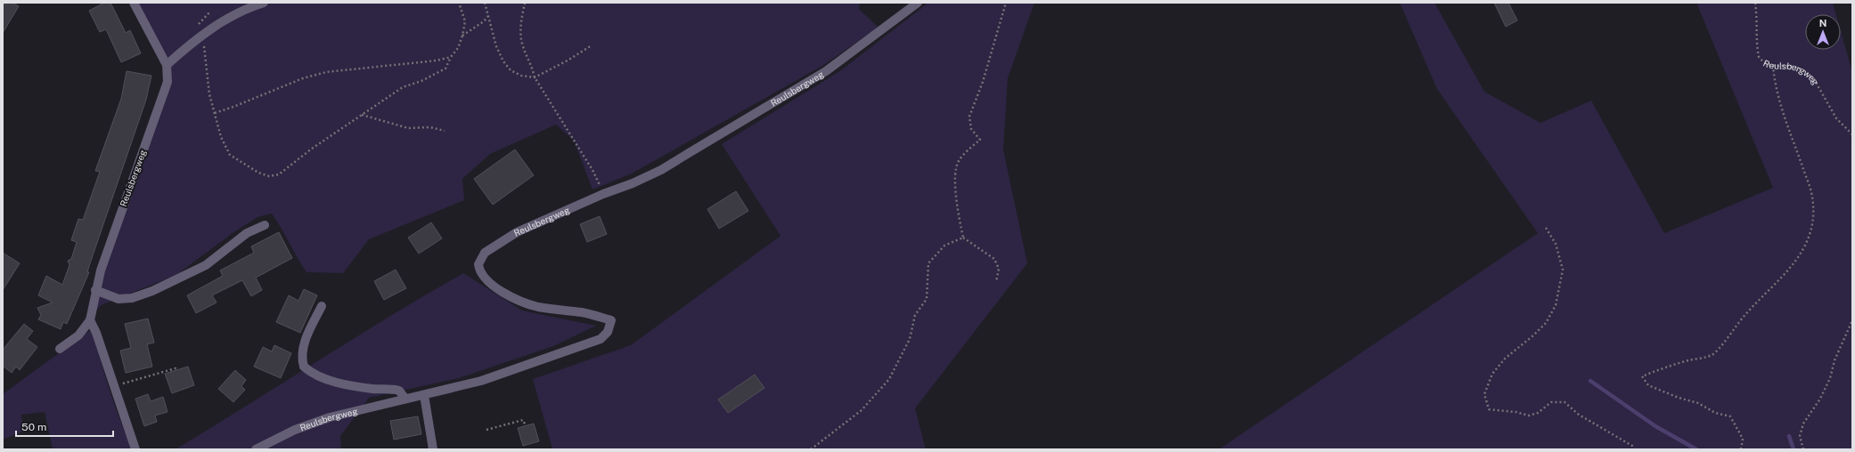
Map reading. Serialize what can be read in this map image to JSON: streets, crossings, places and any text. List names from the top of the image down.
{
  "streets": {
    "street": ["Reulsbergweg"]
  },
  "scale_bar": "50 m",
  "north": "top"
}
